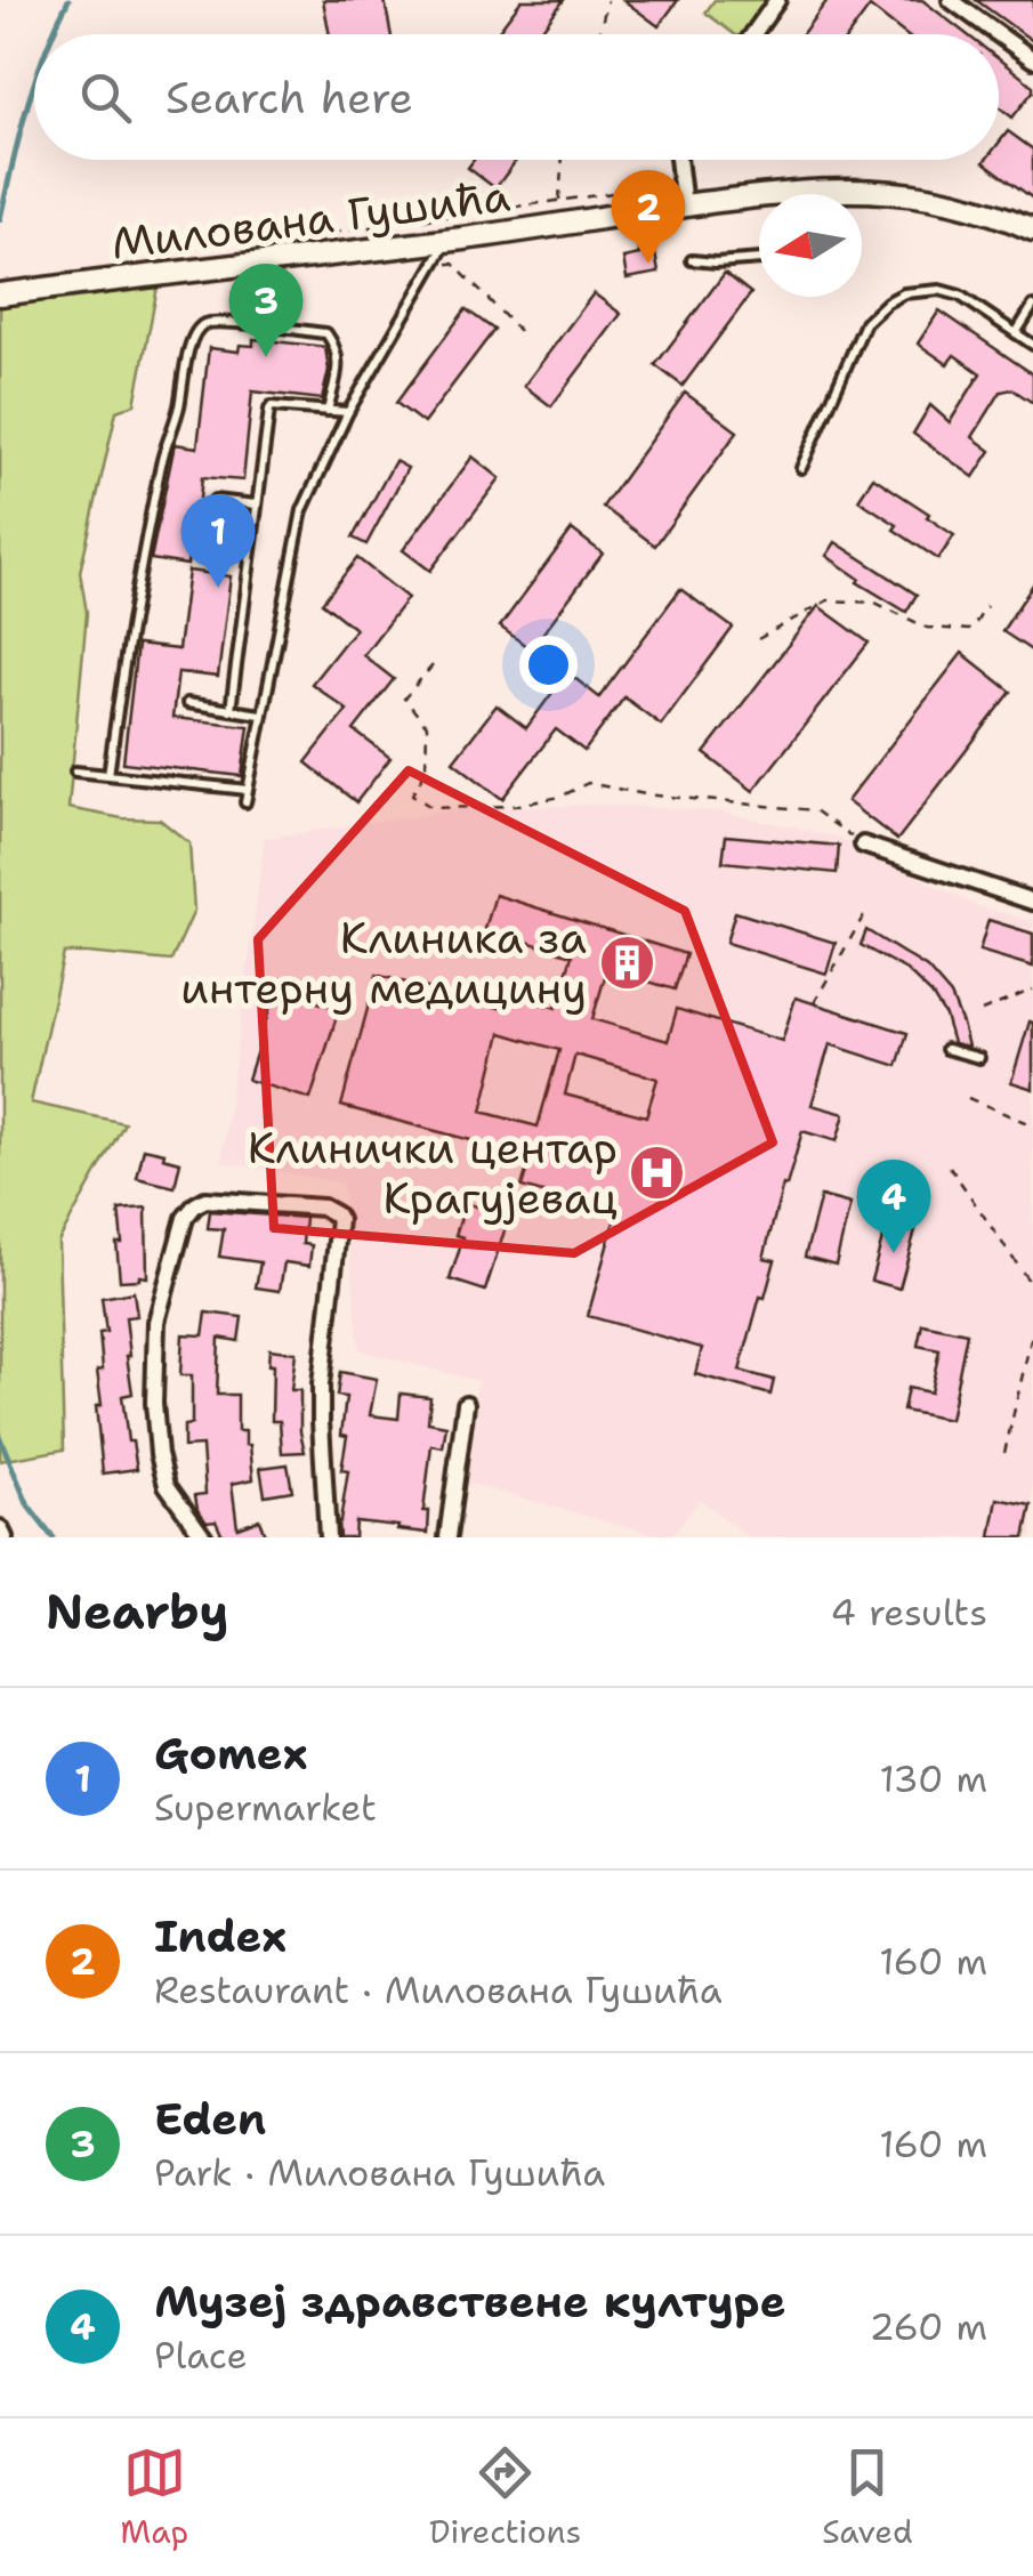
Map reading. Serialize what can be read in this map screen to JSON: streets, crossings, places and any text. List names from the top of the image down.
{
  "streets": {
    "street": ["Милована Гушића"]
  },
  "places": {
    "building": ["Клиника за интерну медицину"],
    "hospital": ["Клинички центар Крагујевац"]
  },
  "north": "left",
  "page": {
    "search": "Search here",
    "pins": [
      "2",
      "3",
      "1",
      "4"
    ],
    "heading": ["Nearby", "4 results"],
    "list": [
      {
        "mark": "1",
        "name": "Gomex",
        "note": "Supermarket",
        "value": "130 m"
      },
      {
        "mark": "2",
        "name": "Index",
        "note": "Restaurant · Милована Гушића",
        "value": "160 m"
      },
      {
        "mark": "3",
        "name": "Eden",
        "note": "Park · Милована Гушића",
        "value": "160 m"
      },
      {
        "mark": "4",
        "name": "Музеј здравствене културе",
        "note": "Place",
        "value": "260 m"
      }
    ],
    "nav": ["Map", "Directions", "Saved"]
  }
}
